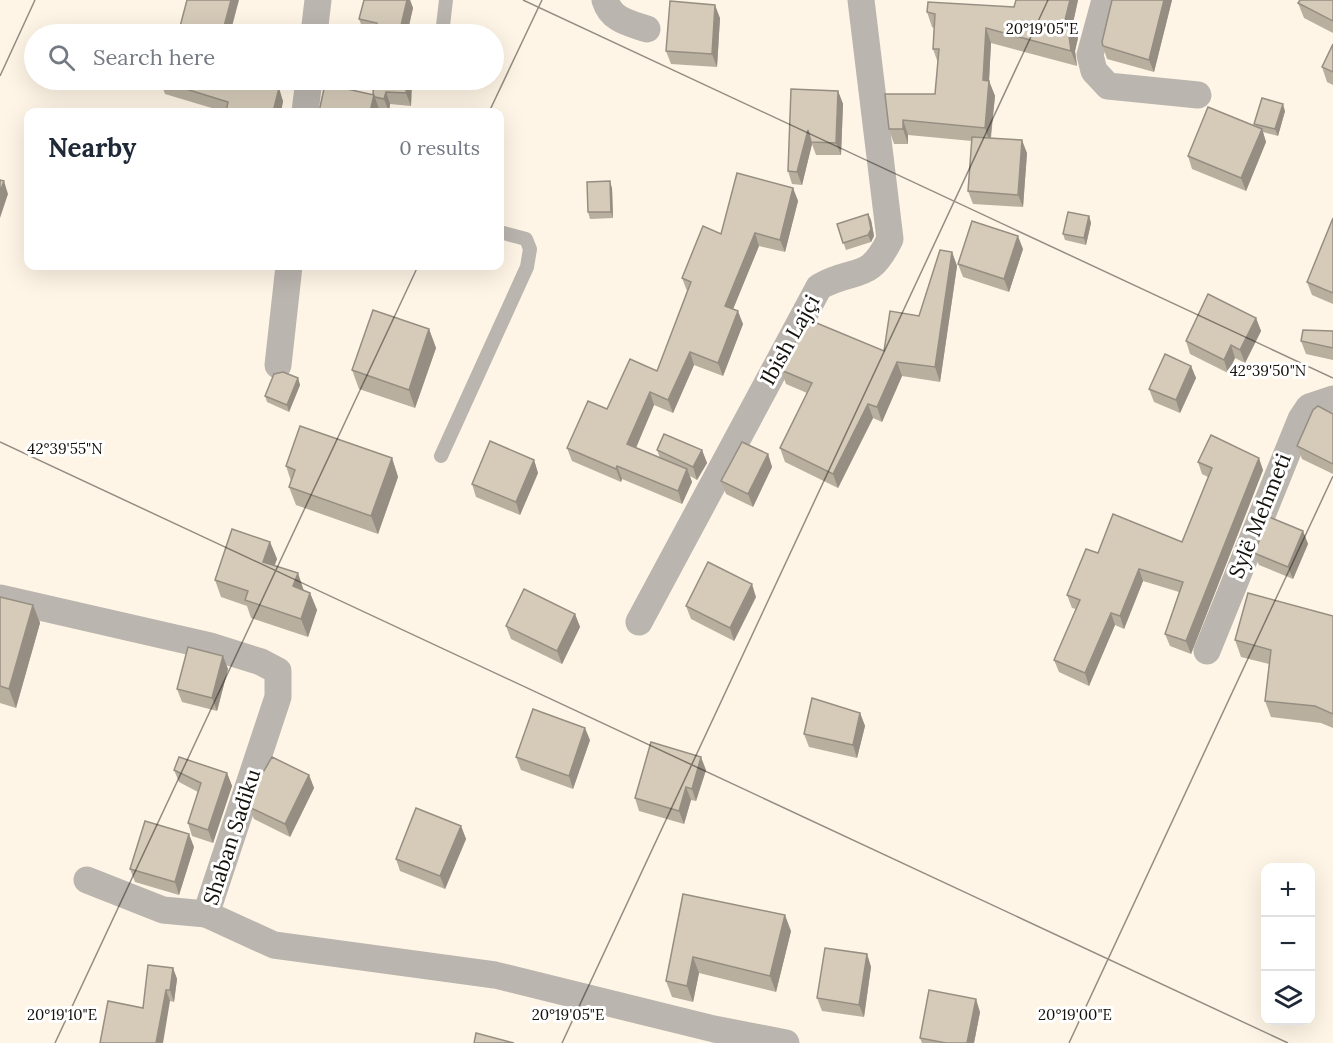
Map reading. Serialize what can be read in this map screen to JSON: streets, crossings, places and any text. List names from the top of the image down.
{
  "streets": {
    "street": ["Ibish Lajçi", "Sylë Mehmeti", "Shaban Sadiku"]
  },
  "page": {
    "search": "Search here",
    "heading": ["Nearby", "0 results"],
    "map_buttons": ["+", "−"]
  },
  "coordinates": [
    "20°19'05\"E",
    "42°39'50\"N",
    "42°39'55\"N",
    "20°19'10\"E",
    "20°19'00\"E"
  ]
}
